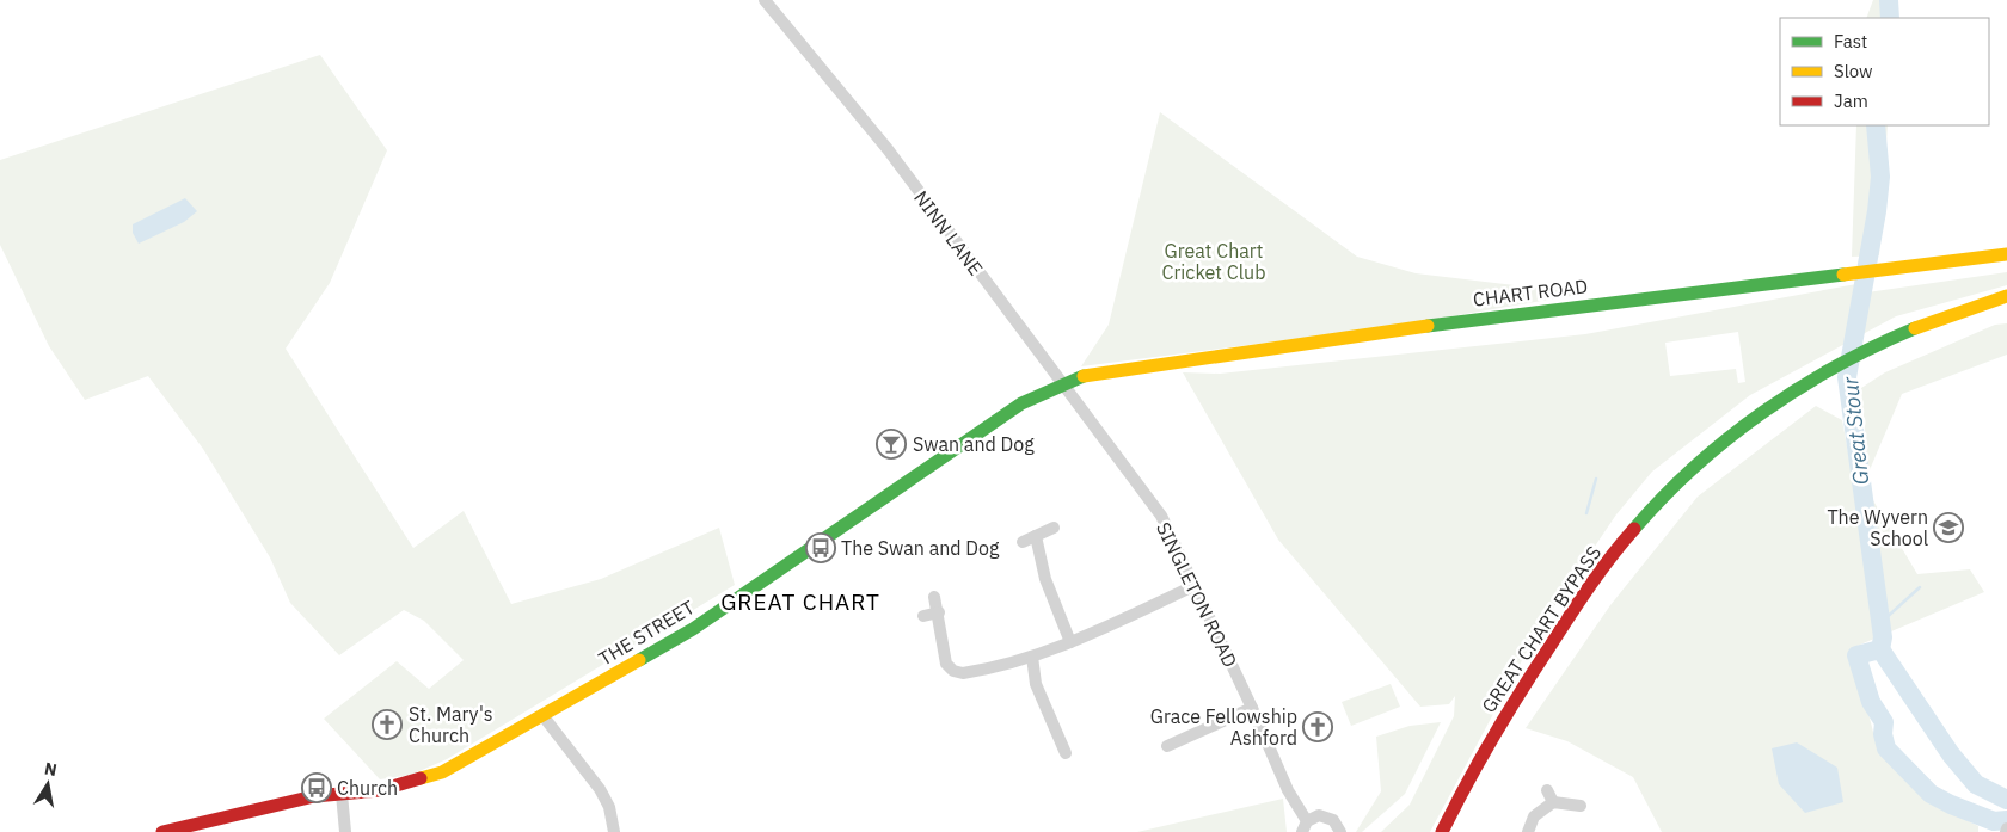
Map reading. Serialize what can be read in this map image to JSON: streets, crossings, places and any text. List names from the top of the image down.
{
  "streets": {
    "street": [
      "NINN LANE",
      "CHART ROAD",
      "SINGLETON ROAD",
      "GREAT CHART BYPASS",
      "THE STREET"
    ]
  },
  "crossings": [
    ["NINN LANE", "CHART ROAD"],
    ["NINN LANE", "SINGLETON ROAD"],
    ["NINN LANE", "THE STREET"],
    ["CHART ROAD", "SINGLETON ROAD"],
    ["CHART ROAD", "THE STREET"],
    ["SINGLETON ROAD", "THE STREET"]
  ],
  "districts": ["GREAT CHART"],
  "water": ["Great Stour"],
  "parks": ["Great Chart Cricket Club"],
  "places": {
    "bar": ["Swan and Dog"],
    "school or university": ["The Wyvern School"],
    "bus stop": ["The Swan and Dog", "Church"],
    "church": ["St. Mary's Church", "Grace Fellowship Ashford"]
  },
  "legend": ["Fast", "Slow", "Jam"],
  "north": "top"
}
